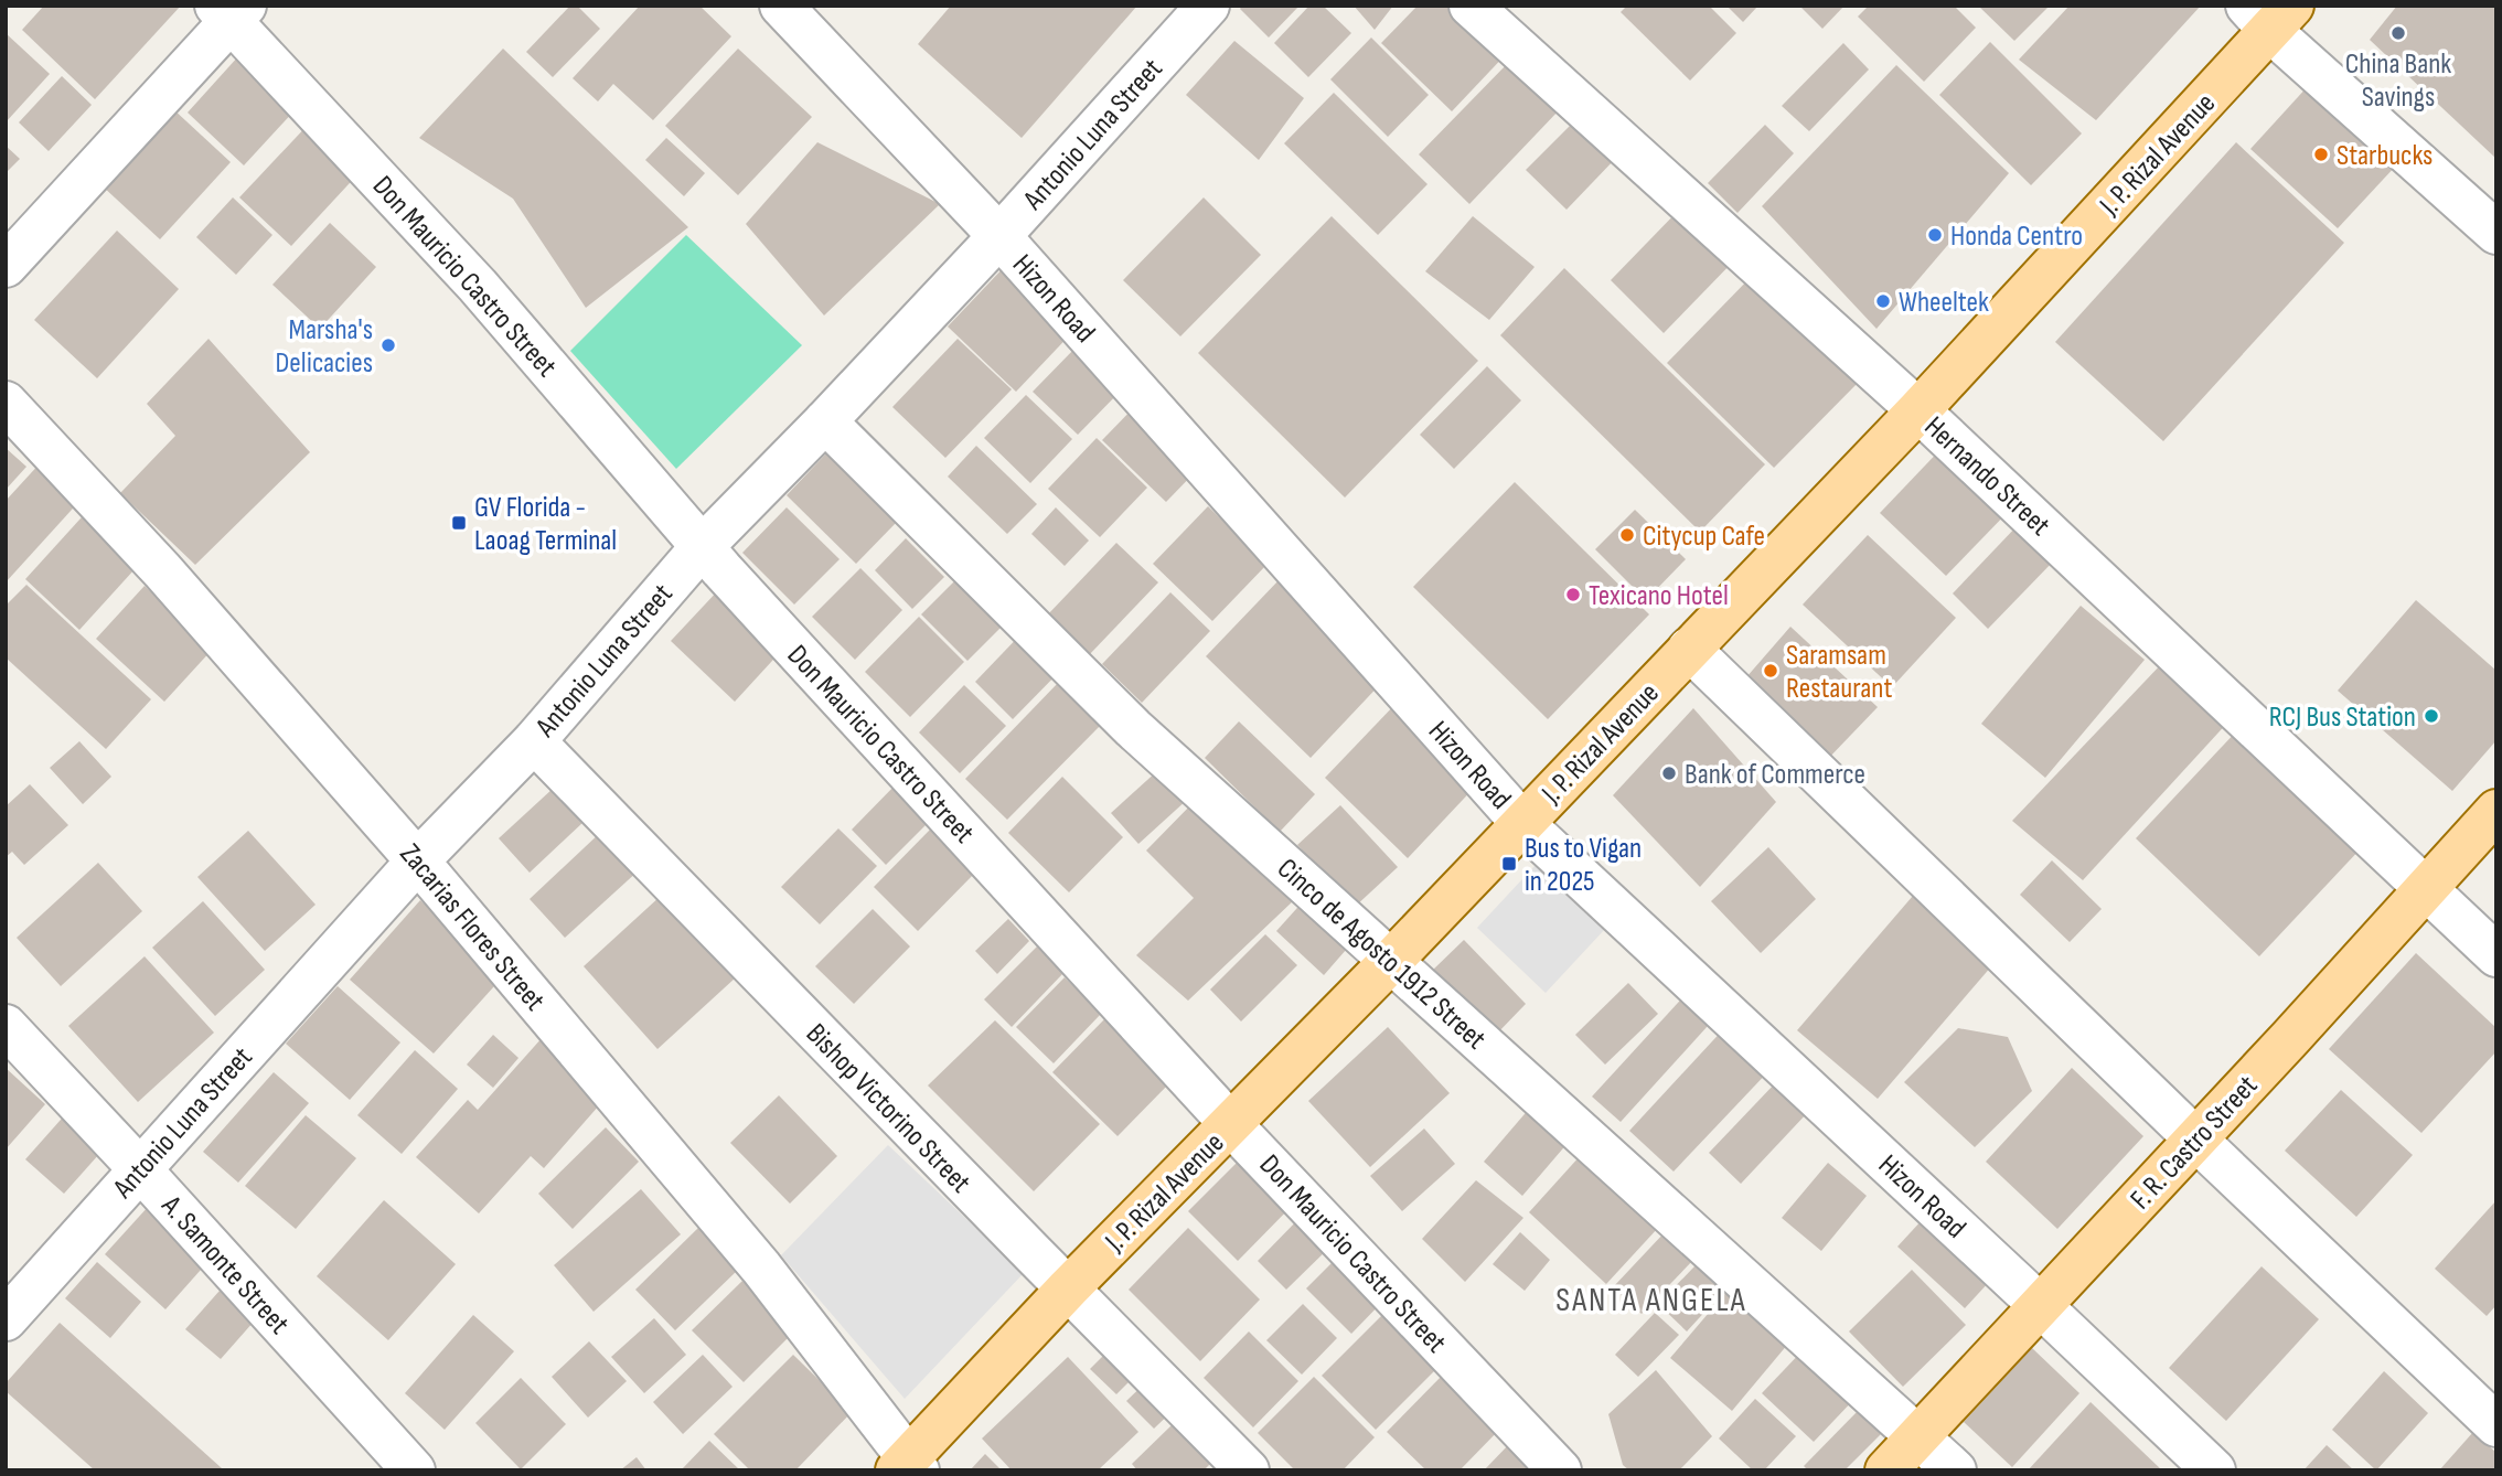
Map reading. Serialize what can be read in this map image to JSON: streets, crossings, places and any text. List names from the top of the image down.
{
  "streets": {
    "main road": ["J. P. Rizal Avenue", "F. R. Castro Street"],
    "street": [
      "Antonio Luna Street",
      "Don Mauricio Castro Street",
      "Hizon Road",
      "Hernando Street",
      "Zacarias Flores Street",
      "Cinco de Agosto 1912 Street",
      "Bishop Victorino Street",
      "A. Samonte Street"
    ]
  },
  "crossings": [
    ["Antonio Luna Street", "Don Mauricio Castro Street"],
    ["Antonio Luna Street", "Hizon Road"],
    ["Antonio Luna Street", "Zacarias Flores Street"],
    ["Antonio Luna Street", "Cinco de Agosto 1912 Street"],
    ["Antonio Luna Street", "Bishop Victorino Street"],
    ["Antonio Luna Street", "A. Samonte Street"],
    ["J. P. Rizal Avenue", "Don Mauricio Castro Street"],
    ["J. P. Rizal Avenue", "Hizon Road"],
    ["J. P. Rizal Avenue", "Hernando Street"],
    ["J. P. Rizal Avenue", "Zacarias Flores Street"],
    ["J. P. Rizal Avenue", "Cinco de Agosto 1912 Street"],
    ["J. P. Rizal Avenue", "Bishop Victorino Street"],
    ["Hizon Road", "F. R. Castro Street"],
    ["Hernando Street", "F. R. Castro Street"],
    ["Cinco de Agosto 1912 Street", "F. R. Castro Street"]
  ],
  "districts": ["SANTA ANGELA"],
  "places": {
    "other": [
      "China Bank Savings",
      "Starbucks",
      "Honda Centro",
      "Wheeltek",
      "Marsha's Delicacies",
      "Citycup Cafe",
      "Texicano Hotel",
      "Saramsam Restaurant",
      "RCJ Bus Station",
      "Bank of Commerce"
    ],
    "transit": ["GV Florida - Laoag Terminal", "Bus to Vigan in 2025"]
  }
}
